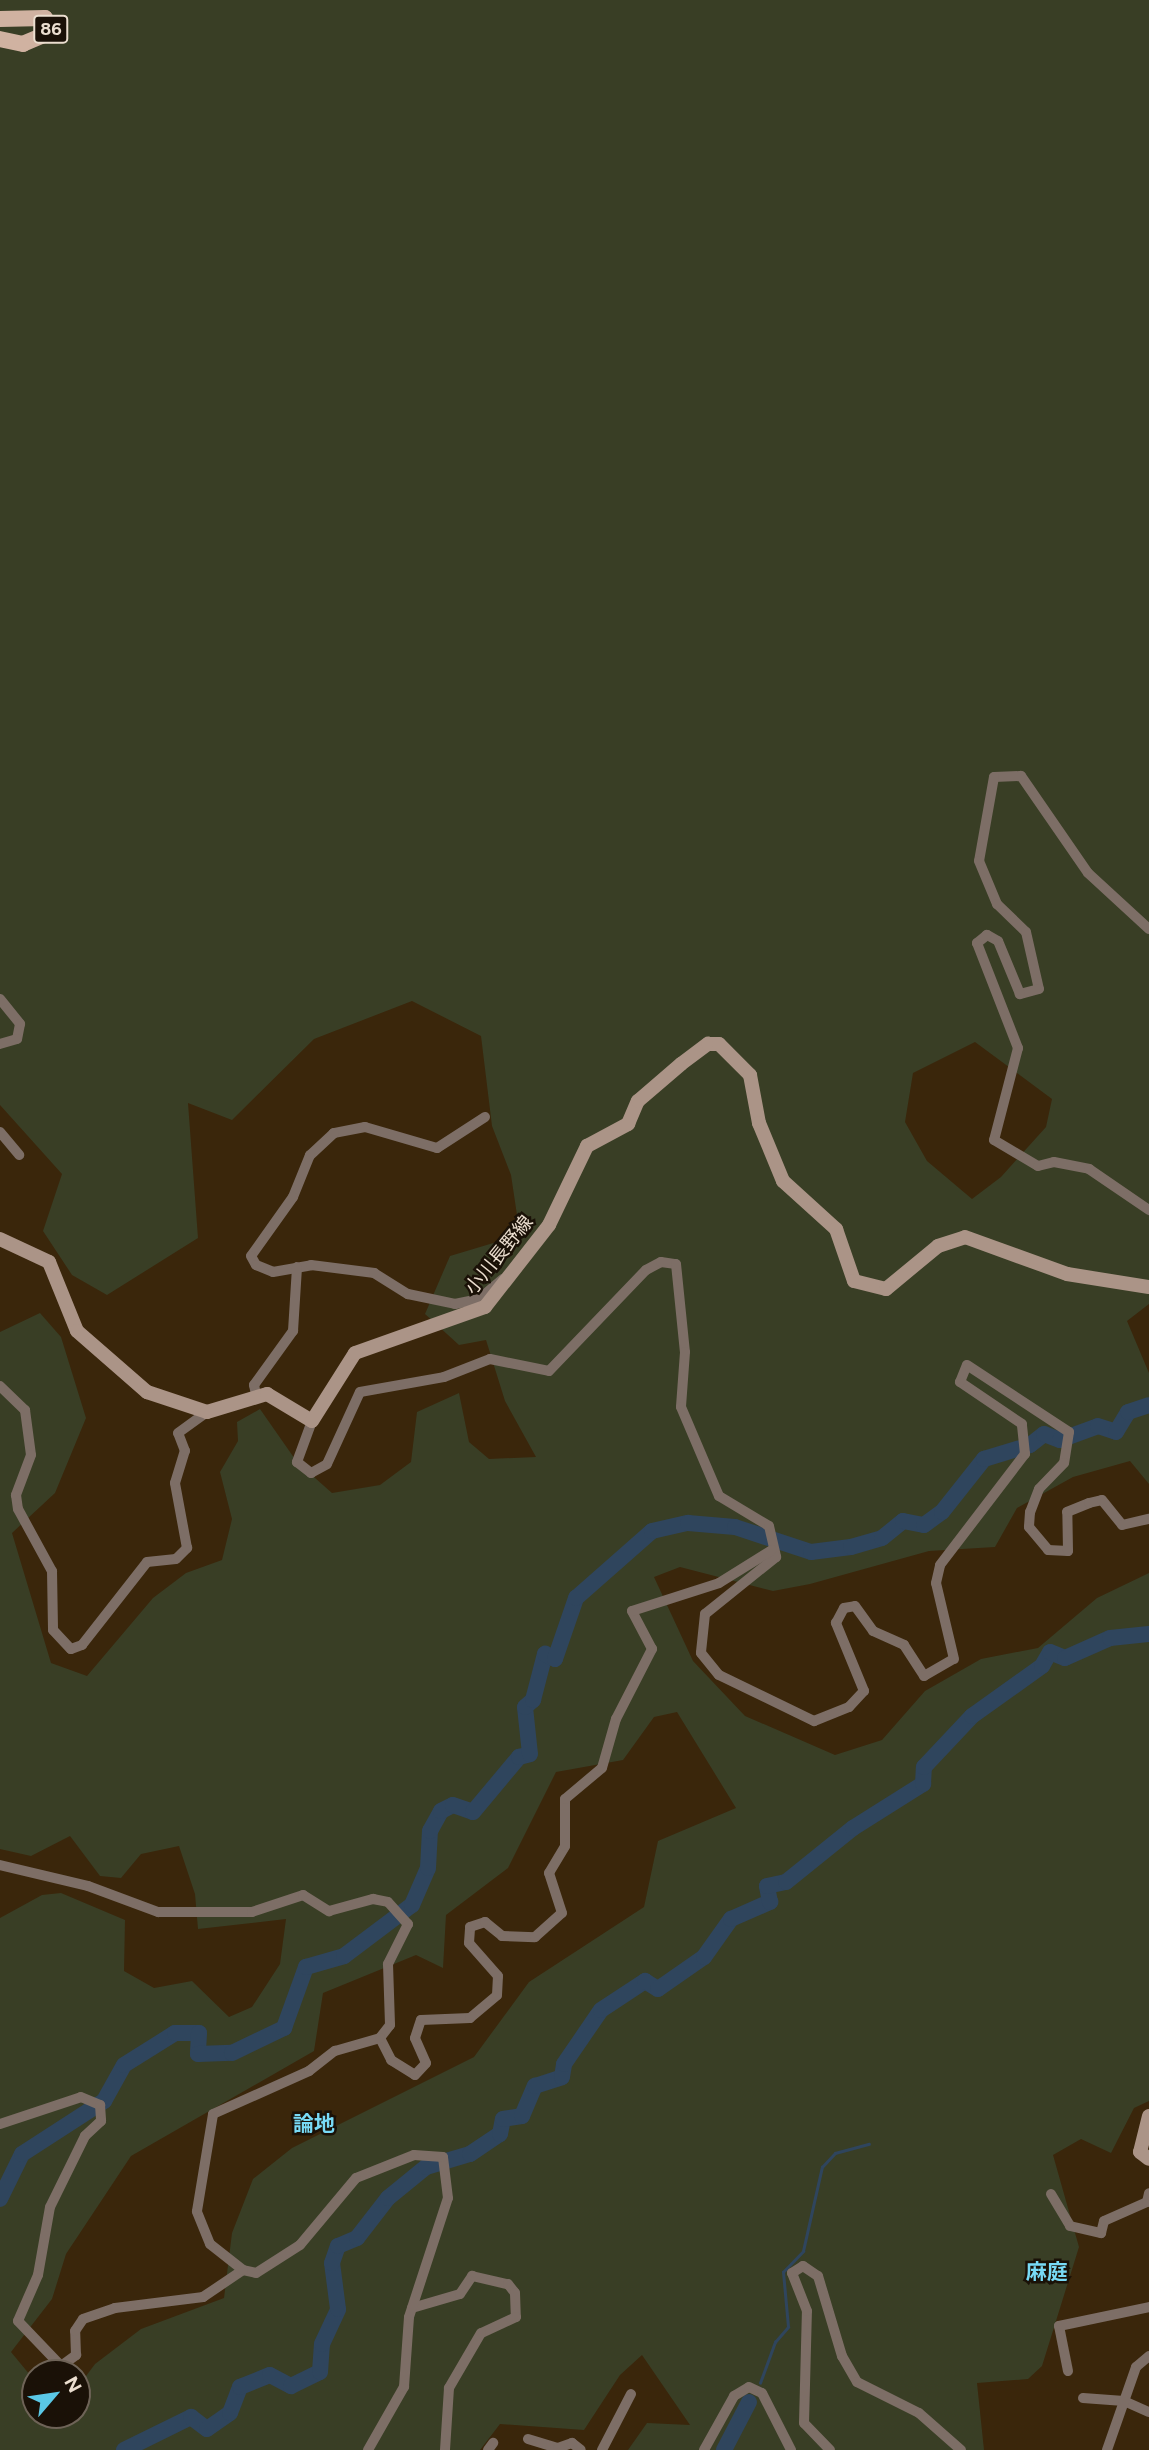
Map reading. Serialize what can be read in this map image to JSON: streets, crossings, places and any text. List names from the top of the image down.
{
  "streets": {
    "main road": ["86", "小川長野線"]
  },
  "districts": ["論地", "麻庭"],
  "north": "top right"
}
